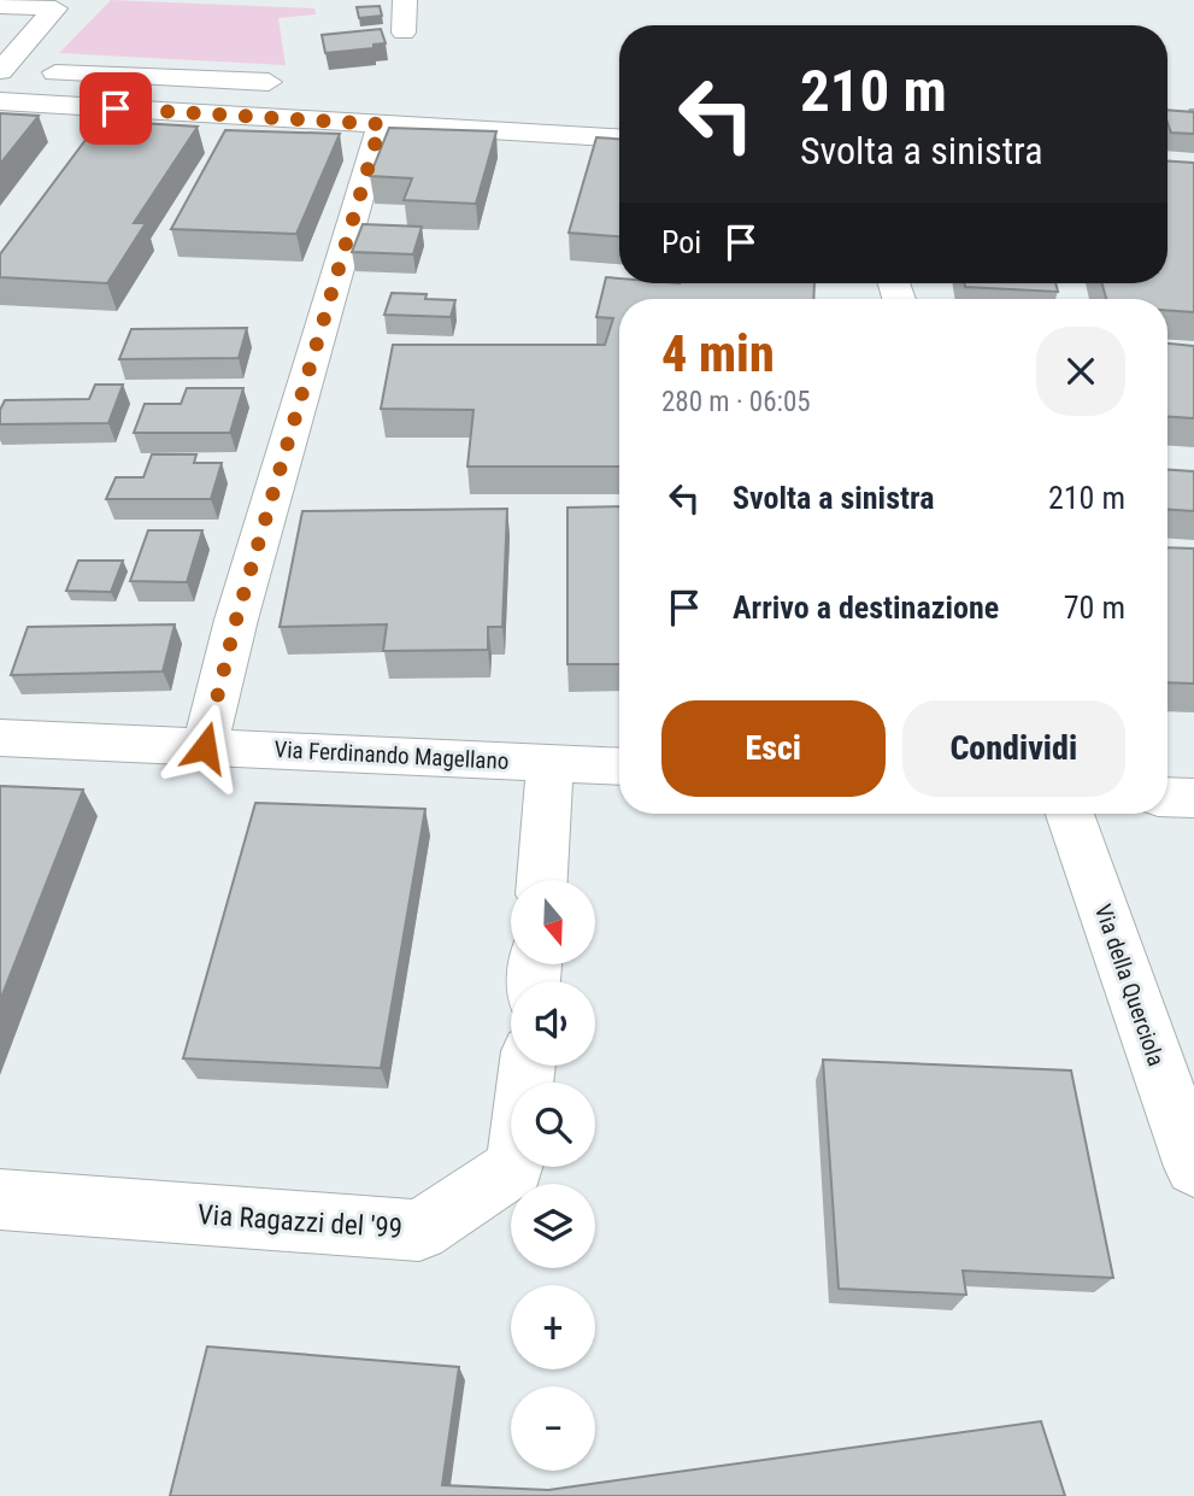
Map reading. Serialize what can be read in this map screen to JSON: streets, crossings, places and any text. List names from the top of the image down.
{
  "streets": {
    "street": ["Via Ferdinando Magellano", "Via della Querciola", "Via Ragazzi del '99"]
  },
  "north": "bottom",
  "page": {
    "turn": ["210 m", "Svolta a sinistra"],
    "then": "Poi",
    "heading": ["4 min", "280 m · 06:05"],
    "list": [
      {
        "name": "Svolta a sinistra",
        "value": "210 m"
      },
      {
        "name": "Arrivo a destinazione",
        "value": "70 m"
      }
    ],
    "buttons": ["Esci", "Condividi"],
    "map_buttons": ["+", "−"]
  }
}
